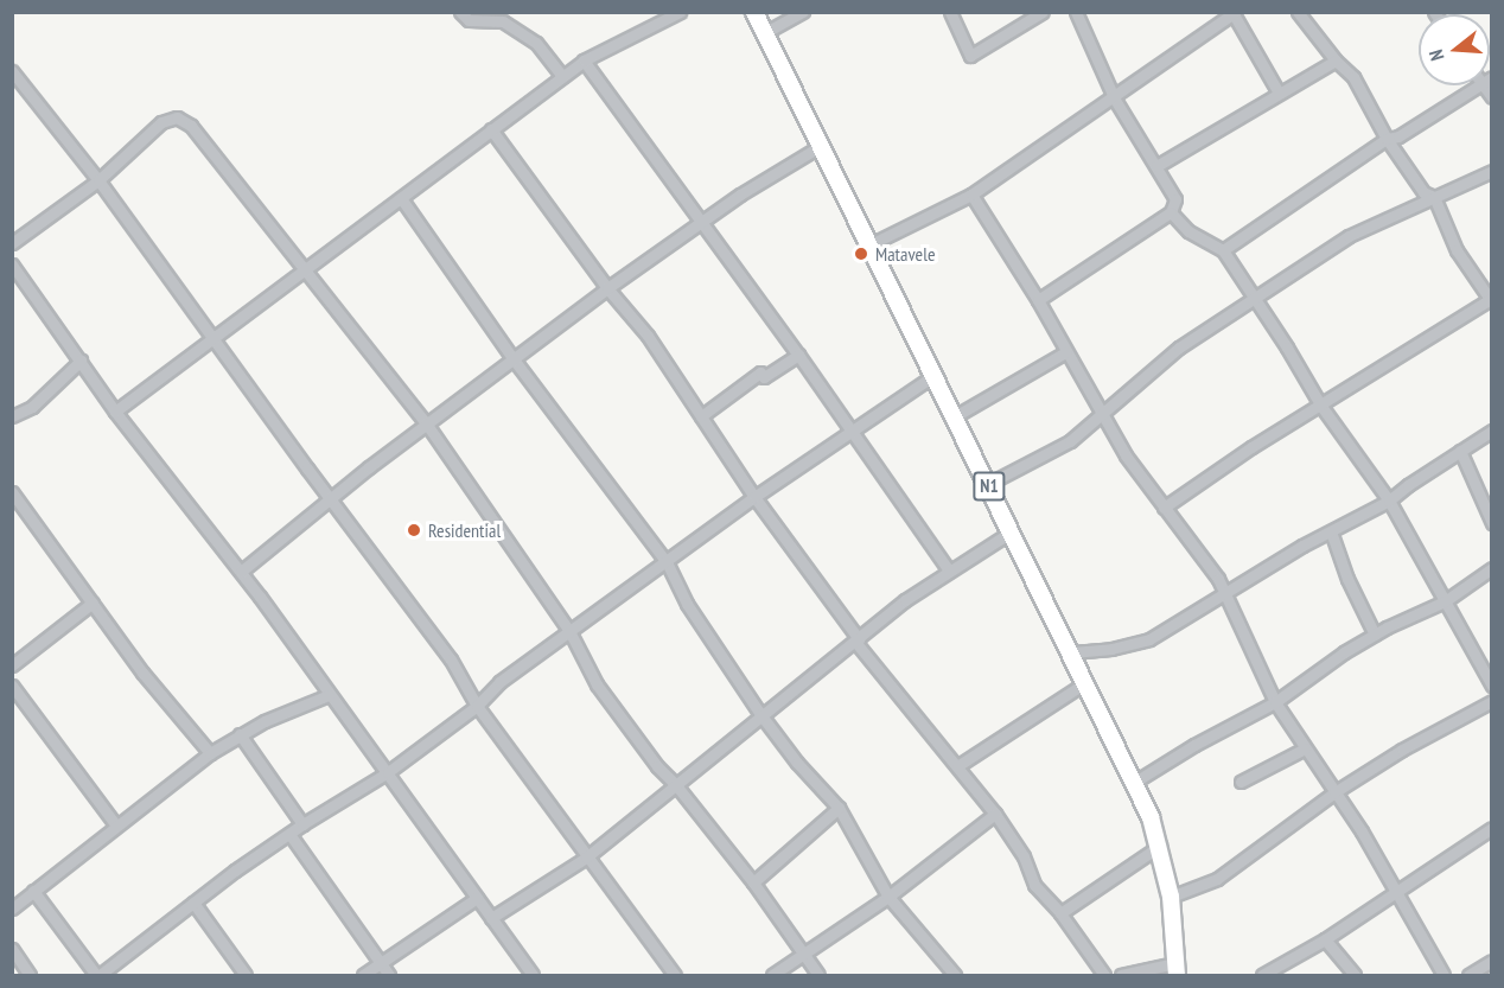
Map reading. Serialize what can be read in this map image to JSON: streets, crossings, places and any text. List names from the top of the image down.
{
  "streets": {
    "highway": ["N1"]
  },
  "places": ["Matavele", "Residential"],
  "north": "left"
}
